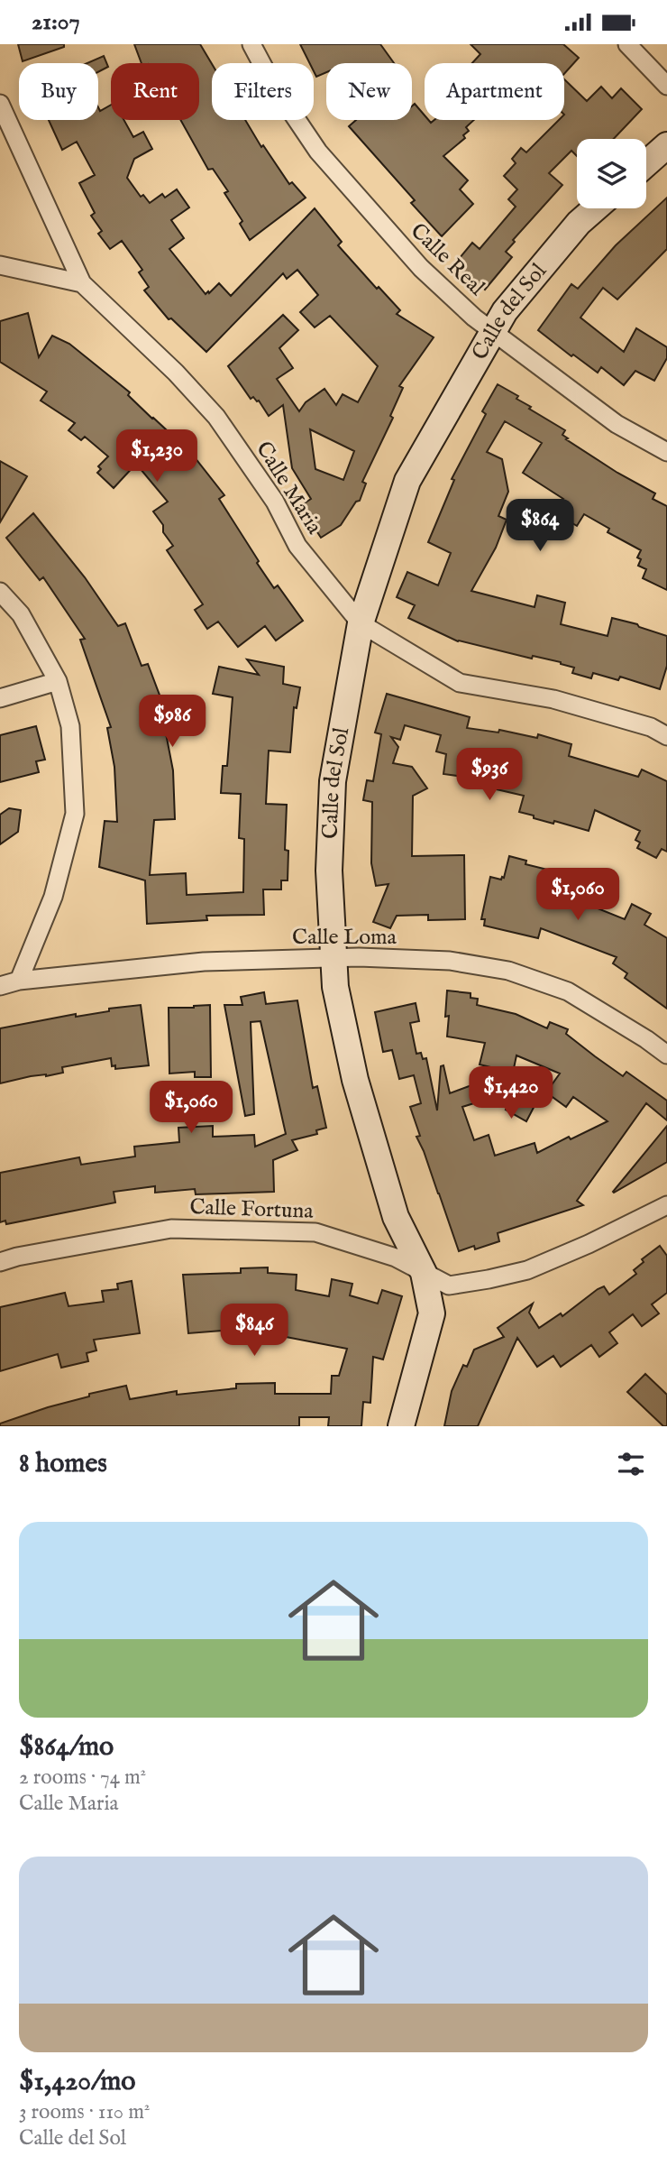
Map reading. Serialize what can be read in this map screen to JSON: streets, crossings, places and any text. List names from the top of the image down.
{
  "streets": {
    "street": [
      "Calle Real",
      "Calle del Sol",
      "Calle Maria",
      "Calle Loma",
      "Calle Fortuna"
    ]
  },
  "crossings": [
    ["Calle Real", "Calle del Sol"],
    ["Calle del Sol", "Calle Maria"],
    ["Calle del Sol", "Calle Loma"],
    ["Calle del Sol", "Calle Fortuna"]
  ],
  "page": {
    "status": "21:07",
    "chip": [
      "Buy",
      "Rent",
      "Filters",
      "New",
      "Apartment"
    ],
    "price": [
      "$1,230",
      "$864",
      "$986",
      "$936",
      "$1,060",
      "$1,420",
      "$1,060",
      "$846"
    ],
    "heading": "8 homes",
    "list": [
      {
        "name": "$864/mo",
        "note": "2 rooms · 74 m² · Calle Maria"
      },
      {
        "name": "$1,420/mo",
        "note": "3 rooms · 110 m² · Calle del Sol"
      }
    ]
  }
}
